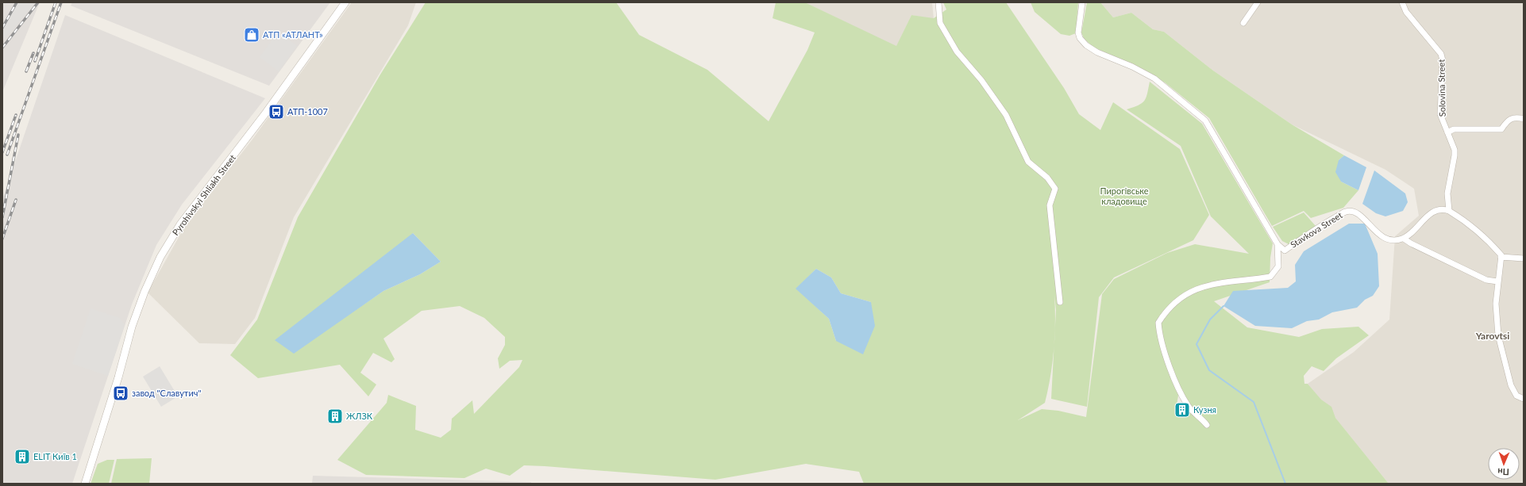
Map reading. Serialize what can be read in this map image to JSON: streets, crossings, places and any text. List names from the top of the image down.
{
  "streets": {
    "street": ["Solovina Street", "Pyrohivskyi Shliakh Street", "Stavkova Street"]
  },
  "districts": ["Yarovtsi"],
  "parks": ["Пирогівське кладовище"],
  "places": {
    "shop": ["АТП «АТЛАНТ»"],
    "bus stop": ["АТП-1007", "завод \"Славутич\""],
    "building": ["Кузня", "ЖЛЗК", "ELIT Київ 1"]
  },
  "north": "bottom"
}
